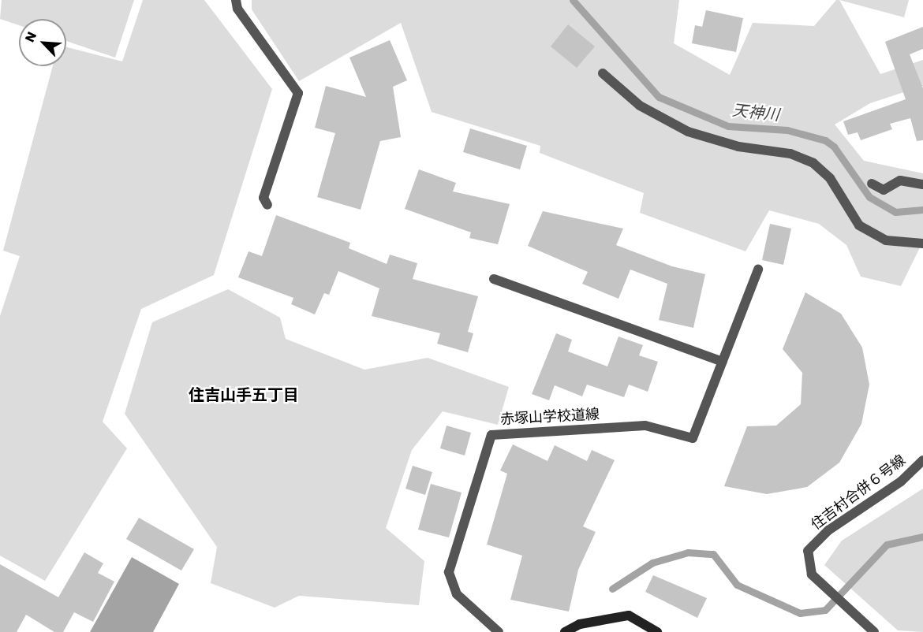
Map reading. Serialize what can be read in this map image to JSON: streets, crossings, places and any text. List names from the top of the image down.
{
  "streets": {
    "street": ["赤塚山学校道線", "住吉村合併６号線"]
  },
  "districts": ["住吉山手五丁目"],
  "water": ["天神川"],
  "north": "top left"
}
